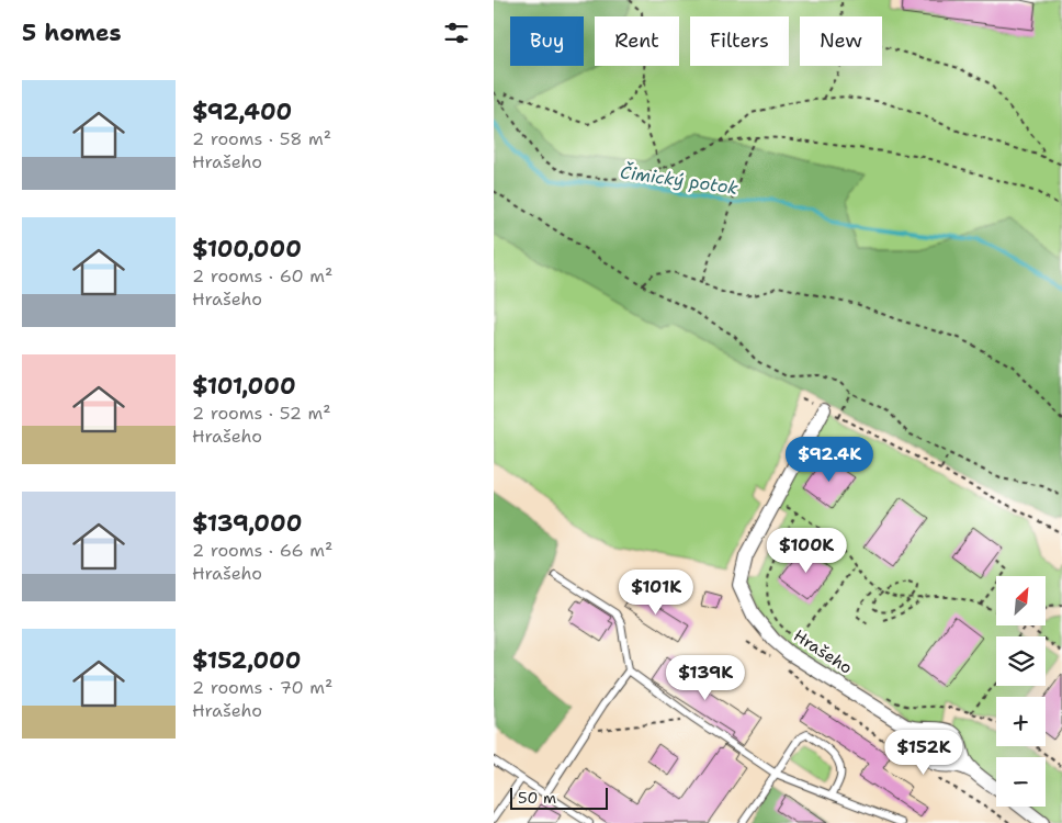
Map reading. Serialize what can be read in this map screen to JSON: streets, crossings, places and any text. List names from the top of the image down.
{
  "streets": {
    "street": ["Hrašeho"]
  },
  "water": ["Čimický potok"],
  "scale_bar": "50 m",
  "north": "top right",
  "page": {
    "heading": "5 homes",
    "chip": [
      "Buy",
      "Rent",
      "Filters",
      "New"
    ],
    "list": [
      {
        "name": "$92,400",
        "note": "2 rooms · 58 m² · Hrašeho"
      },
      {
        "name": "$100,000",
        "note": "2 rooms · 60 m² · Hrašeho"
      },
      {
        "name": "$101,000",
        "note": "2 rooms · 52 m² · Hrašeho"
      },
      {
        "name": "$139,000",
        "note": "2 rooms · 66 m² · Hrašeho"
      },
      {
        "name": "$152,000",
        "note": "2 rooms · 70 m² · Hrašeho"
      }
    ],
    "price": [
      "$92.4K",
      "$100K",
      "$101K",
      "$139K",
      "$152K"
    ],
    "map_buttons": ["+", "−"],
    "scale": "50 m"
  }
}
